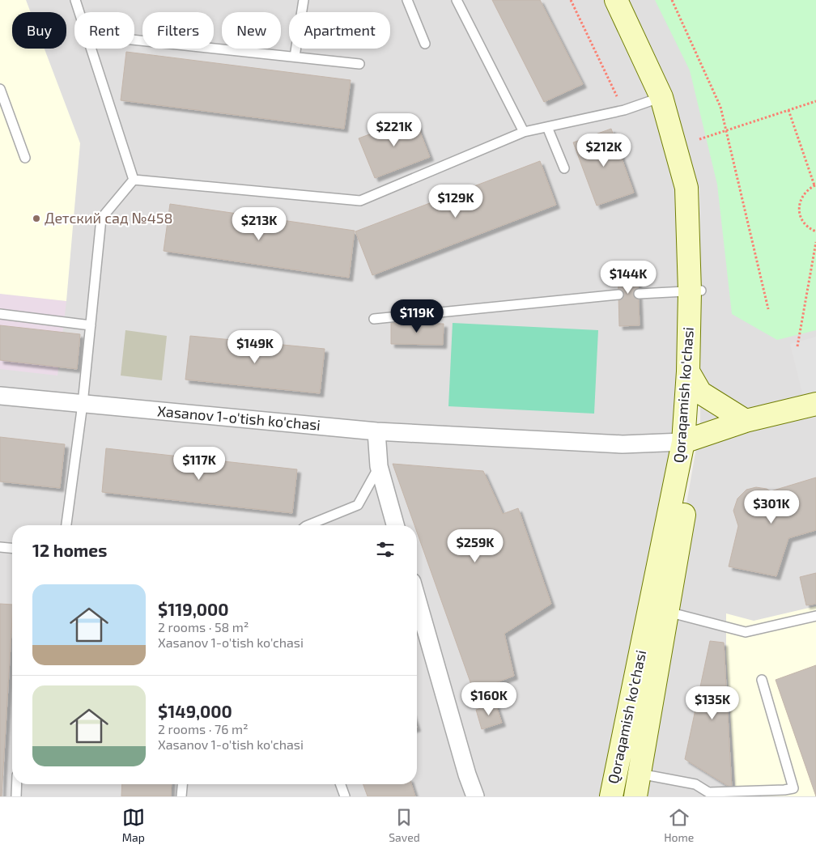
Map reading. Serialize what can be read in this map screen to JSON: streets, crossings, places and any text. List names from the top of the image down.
{
  "streets": {
    "main road": ["Qoraqamish ko'chasi"],
    "street": ["Xasanov 1-o'tish ko'chasi"]
  },
  "crossings": [
    ["Qoraqamish ko'chasi", "Xasanov 1-o'tish ko'chasi"]
  ],
  "places": ["Детский сад №458"],
  "page": {
    "chip": [
      "Buy",
      "Rent",
      "Filters",
      "New",
      "Apartment"
    ],
    "price": [
      "$221K",
      "$212K",
      "$129K",
      "$213K",
      "$144K",
      "$119K",
      "$149K",
      "$117K",
      "$301K",
      "$259K",
      "$160K",
      "$135K"
    ],
    "heading": "12 homes",
    "list": [
      {
        "name": "$119,000",
        "note": "2 rooms · 58 m² · Xasanov 1-o'tish ko'chasi"
      },
      {
        "name": "$149,000",
        "note": "2 rooms · 76 m² · Xasanov 1-o'tish ko'chasi"
      }
    ],
    "tabs": ["Map", "Saved", "Home"]
  }
}
